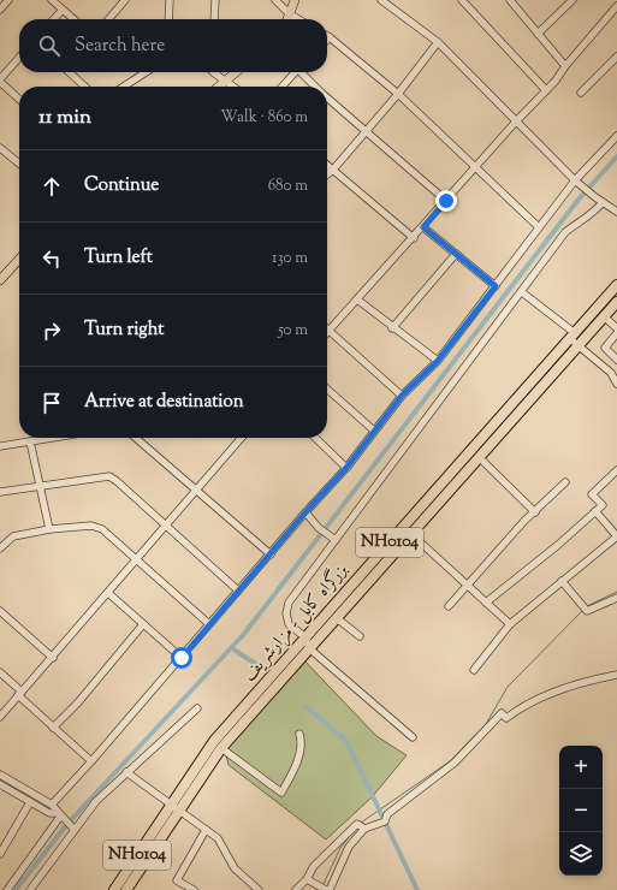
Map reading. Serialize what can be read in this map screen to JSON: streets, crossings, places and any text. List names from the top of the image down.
{
  "streets": {
    "highway": ["NH0104", "بزرگراه کابل - مزارشریف"]
  },
  "page": {
    "search": "Search here",
    "heading": ["11 min", "Walk · 860 m"],
    "list": [
      ["Continue", "680 m"],
      ["Turn left", "130 m"],
      ["Turn right", "50 m"],
      "Arrive at destination"
    ],
    "map_buttons": ["+", "−"]
  }
}
